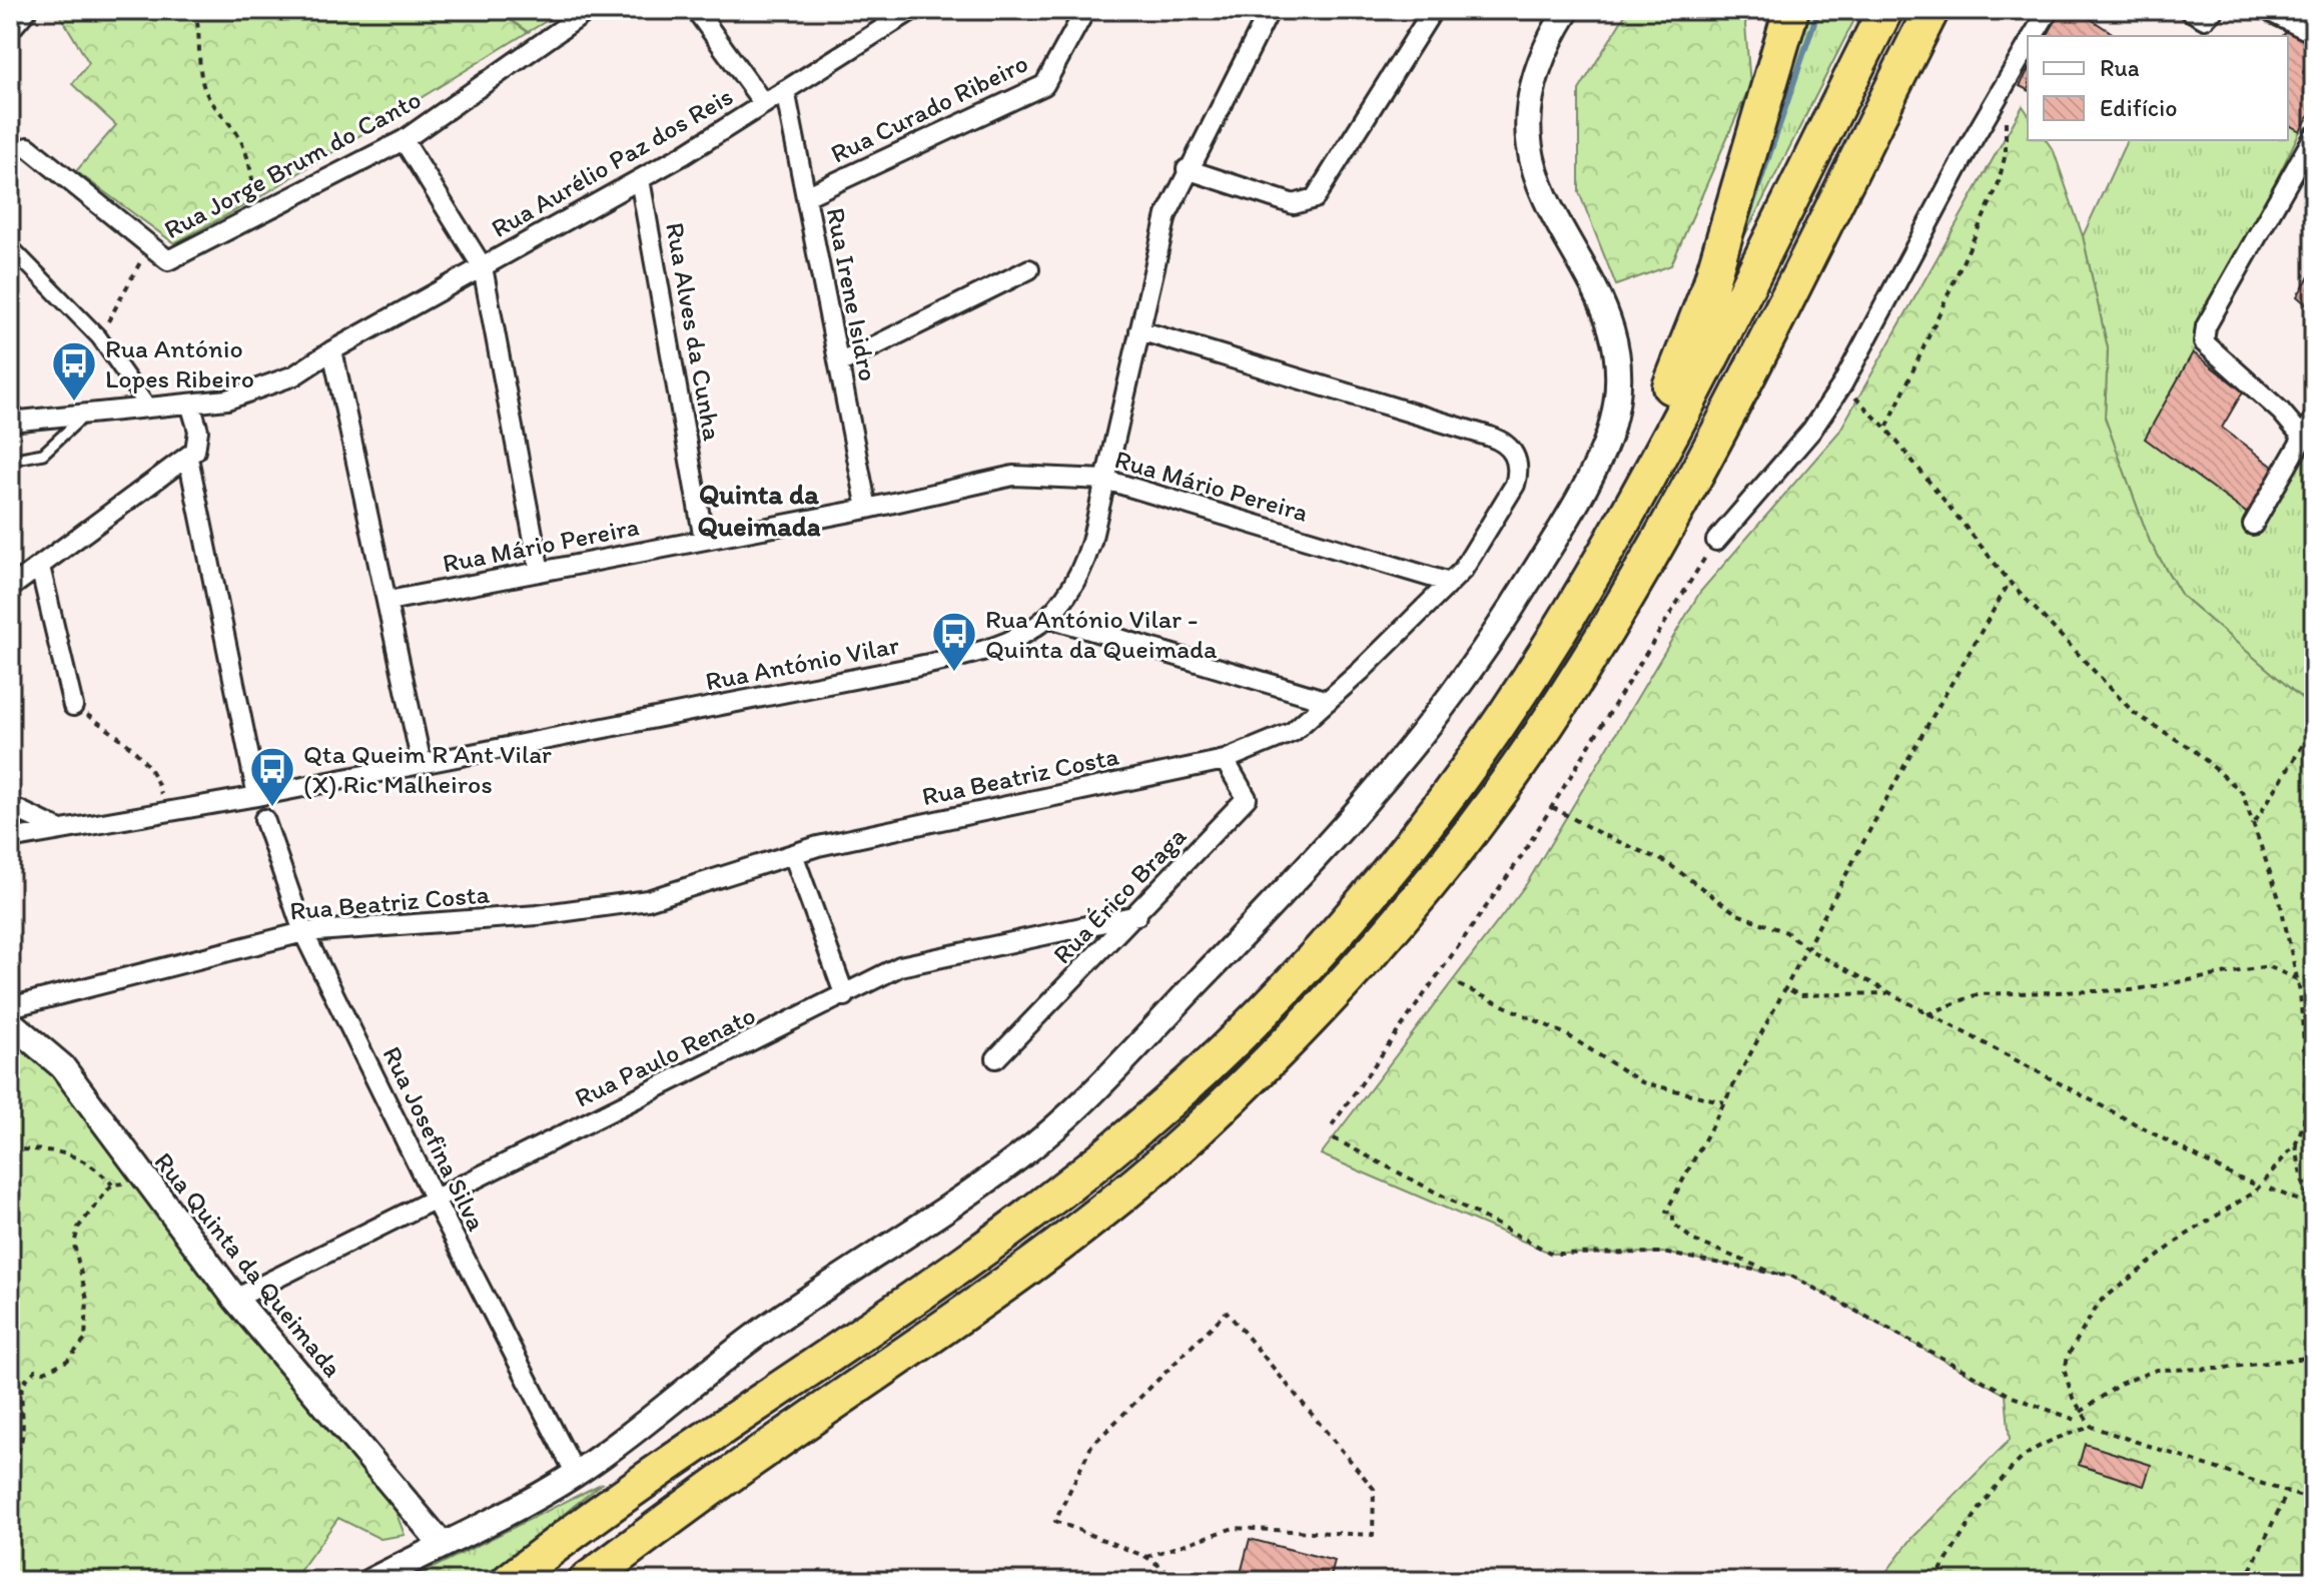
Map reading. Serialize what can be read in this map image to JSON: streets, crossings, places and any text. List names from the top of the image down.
{
  "streets": {
    "street": [
      "Rua Curado Ribeiro",
      "Rua Aurélio Paz dos Reis",
      "Rua Jorge Brum do Canto",
      "Rua Irene Isidro",
      "Rua Alves da Cunha",
      "Rua Mário Pereira",
      "Rua António Vilar",
      "Rua Beatriz Costa",
      "Rua Érico Braga",
      "Rua Paulo Renato",
      "Rua Josefina Silva",
      "Rua Quinta da Queimada"
    ]
  },
  "crossings": [
    ["Rua Curado Ribeiro", "Rua Irene Isidro"],
    ["Rua Aurélio Paz dos Reis", "Rua Irene Isidro"],
    ["Rua Aurélio Paz dos Reis", "Rua Alves da Cunha"],
    ["Rua Irene Isidro", "Rua Mário Pereira"],
    ["Rua Alves da Cunha", "Rua Mário Pereira"],
    ["Rua Mário Pereira", "Rua António Vilar"],
    ["Rua Mário Pereira", "Rua Beatriz Costa"],
    ["Rua António Vilar", "Rua Beatriz Costa"],
    ["Rua Beatriz Costa", "Rua Érico Braga"],
    ["Rua Beatriz Costa", "Rua Josefina Silva"],
    ["Rua Érico Braga", "Rua Paulo Renato"],
    ["Rua Paulo Renato", "Rua Josefina Silva"],
    ["Rua Paulo Renato", "Rua Quinta da Queimada"]
  ],
  "districts": ["Quinta da Queimada"],
  "places": {
    "bus stop": ["Rua António Lopes Ribeiro", "Rua António Vilar - Quinta da Queimada", "Qta Queim R Ant Vilar (X) Ric Malheiros"]
  },
  "legend": ["Rua", "Edifício"]
}
